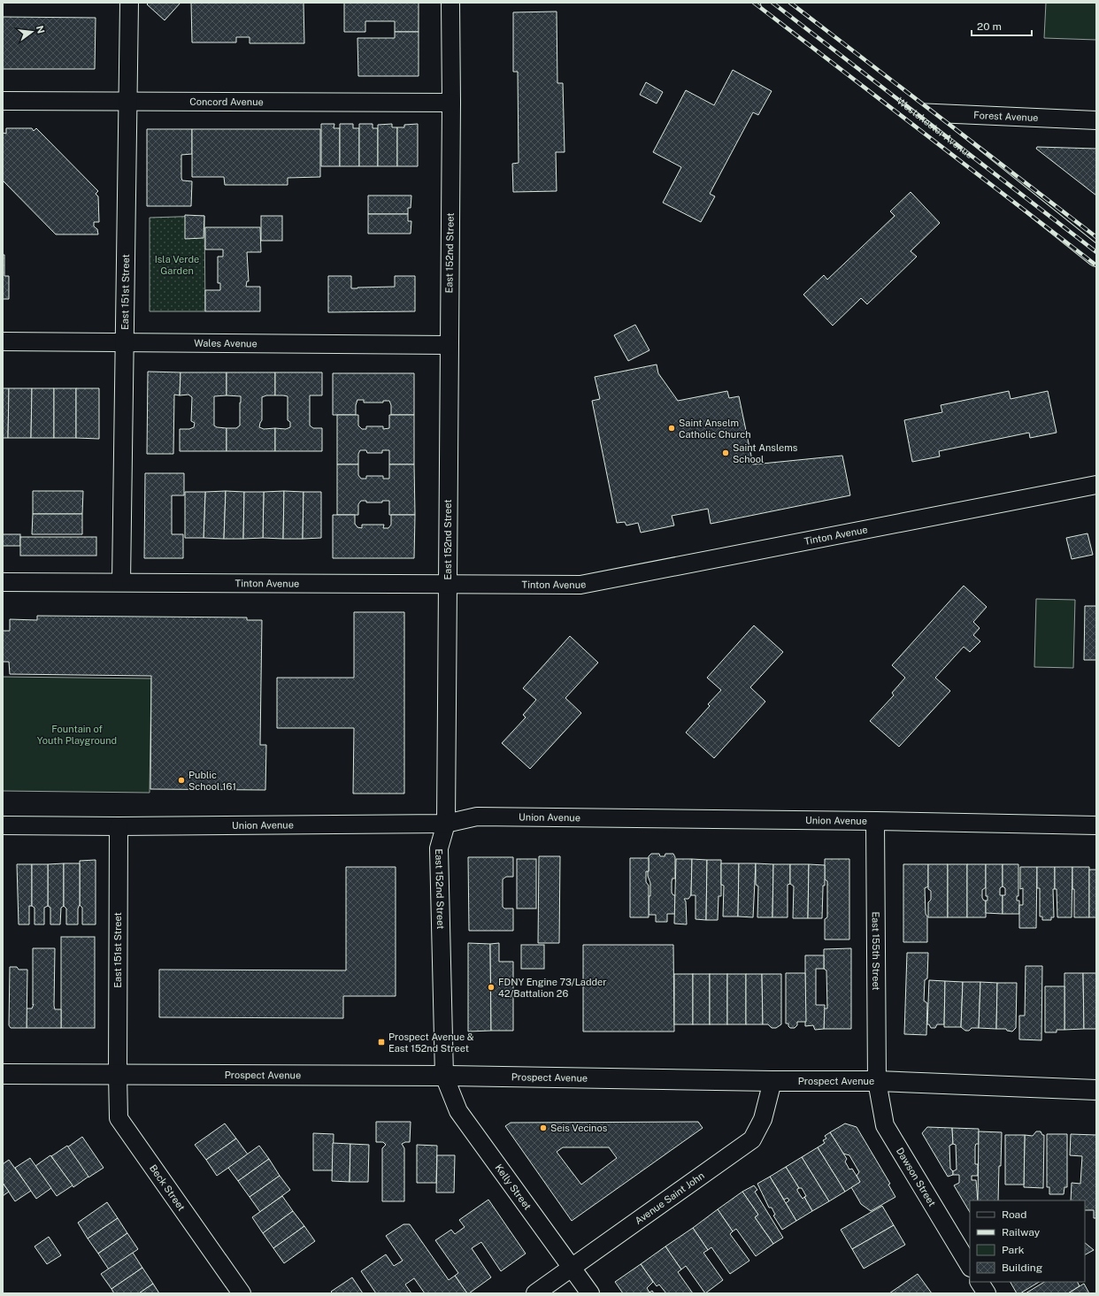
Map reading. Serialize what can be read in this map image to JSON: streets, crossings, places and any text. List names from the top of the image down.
{
  "streets": {
    "street": [
      "Concord Avenue",
      "Forest Avenue",
      "Westchester Avenue",
      "East 152nd Street",
      "East 151st Street",
      "Wales Avenue",
      "Tinton Avenue",
      "Union Avenue",
      "East 155th Street",
      "Prospect Avenue",
      "Dawson Street",
      "Kelly Street",
      "Beck Street",
      "Avenue Saint John"
    ]
  },
  "crossings": [
    ["Concord Avenue", "East 152nd Street"],
    ["Concord Avenue", "East 151st Street"],
    ["Forest Avenue", "Westchester Avenue"],
    ["East 152nd Street", "Wales Avenue"],
    ["East 152nd Street", "Tinton Avenue"],
    ["East 152nd Street", "Union Avenue"],
    ["East 152nd Street", "Prospect Avenue"],
    ["East 152nd Street", "Kelly Street"],
    ["East 151st Street", "Wales Avenue"],
    ["East 151st Street", "Tinton Avenue"],
    ["East 151st Street", "Union Avenue"],
    ["East 151st Street", "Prospect Avenue"],
    ["East 151st Street", "Beck Street"],
    ["Union Avenue", "East 155th Street"],
    ["East 155th Street", "Prospect Avenue"],
    ["East 155th Street", "Dawson Street"],
    ["Prospect Avenue", "Dawson Street"],
    ["Prospect Avenue", "Kelly Street"],
    ["Prospect Avenue", "Beck Street"],
    ["Prospect Avenue", "Avenue Saint John"],
    ["Kelly Street", "Avenue Saint John"]
  ],
  "parks": ["Isla Verde Garden", "Fountain of Youth Playground"],
  "places": {
    "other": [
      "Saint Anselm Catholic Church",
      "Saint Anslems School",
      "Public School 161",
      "FDNY Engine 73/Ladder 42/Battalion 26",
      "Seis Vecinos"
    ],
    "transit": ["Prospect Avenue & East 152nd Street"]
  },
  "legend": [
    "Road",
    "Railway",
    "Park",
    "Building"
  ],
  "scale_bar": "20 m",
  "north": "right"
}
